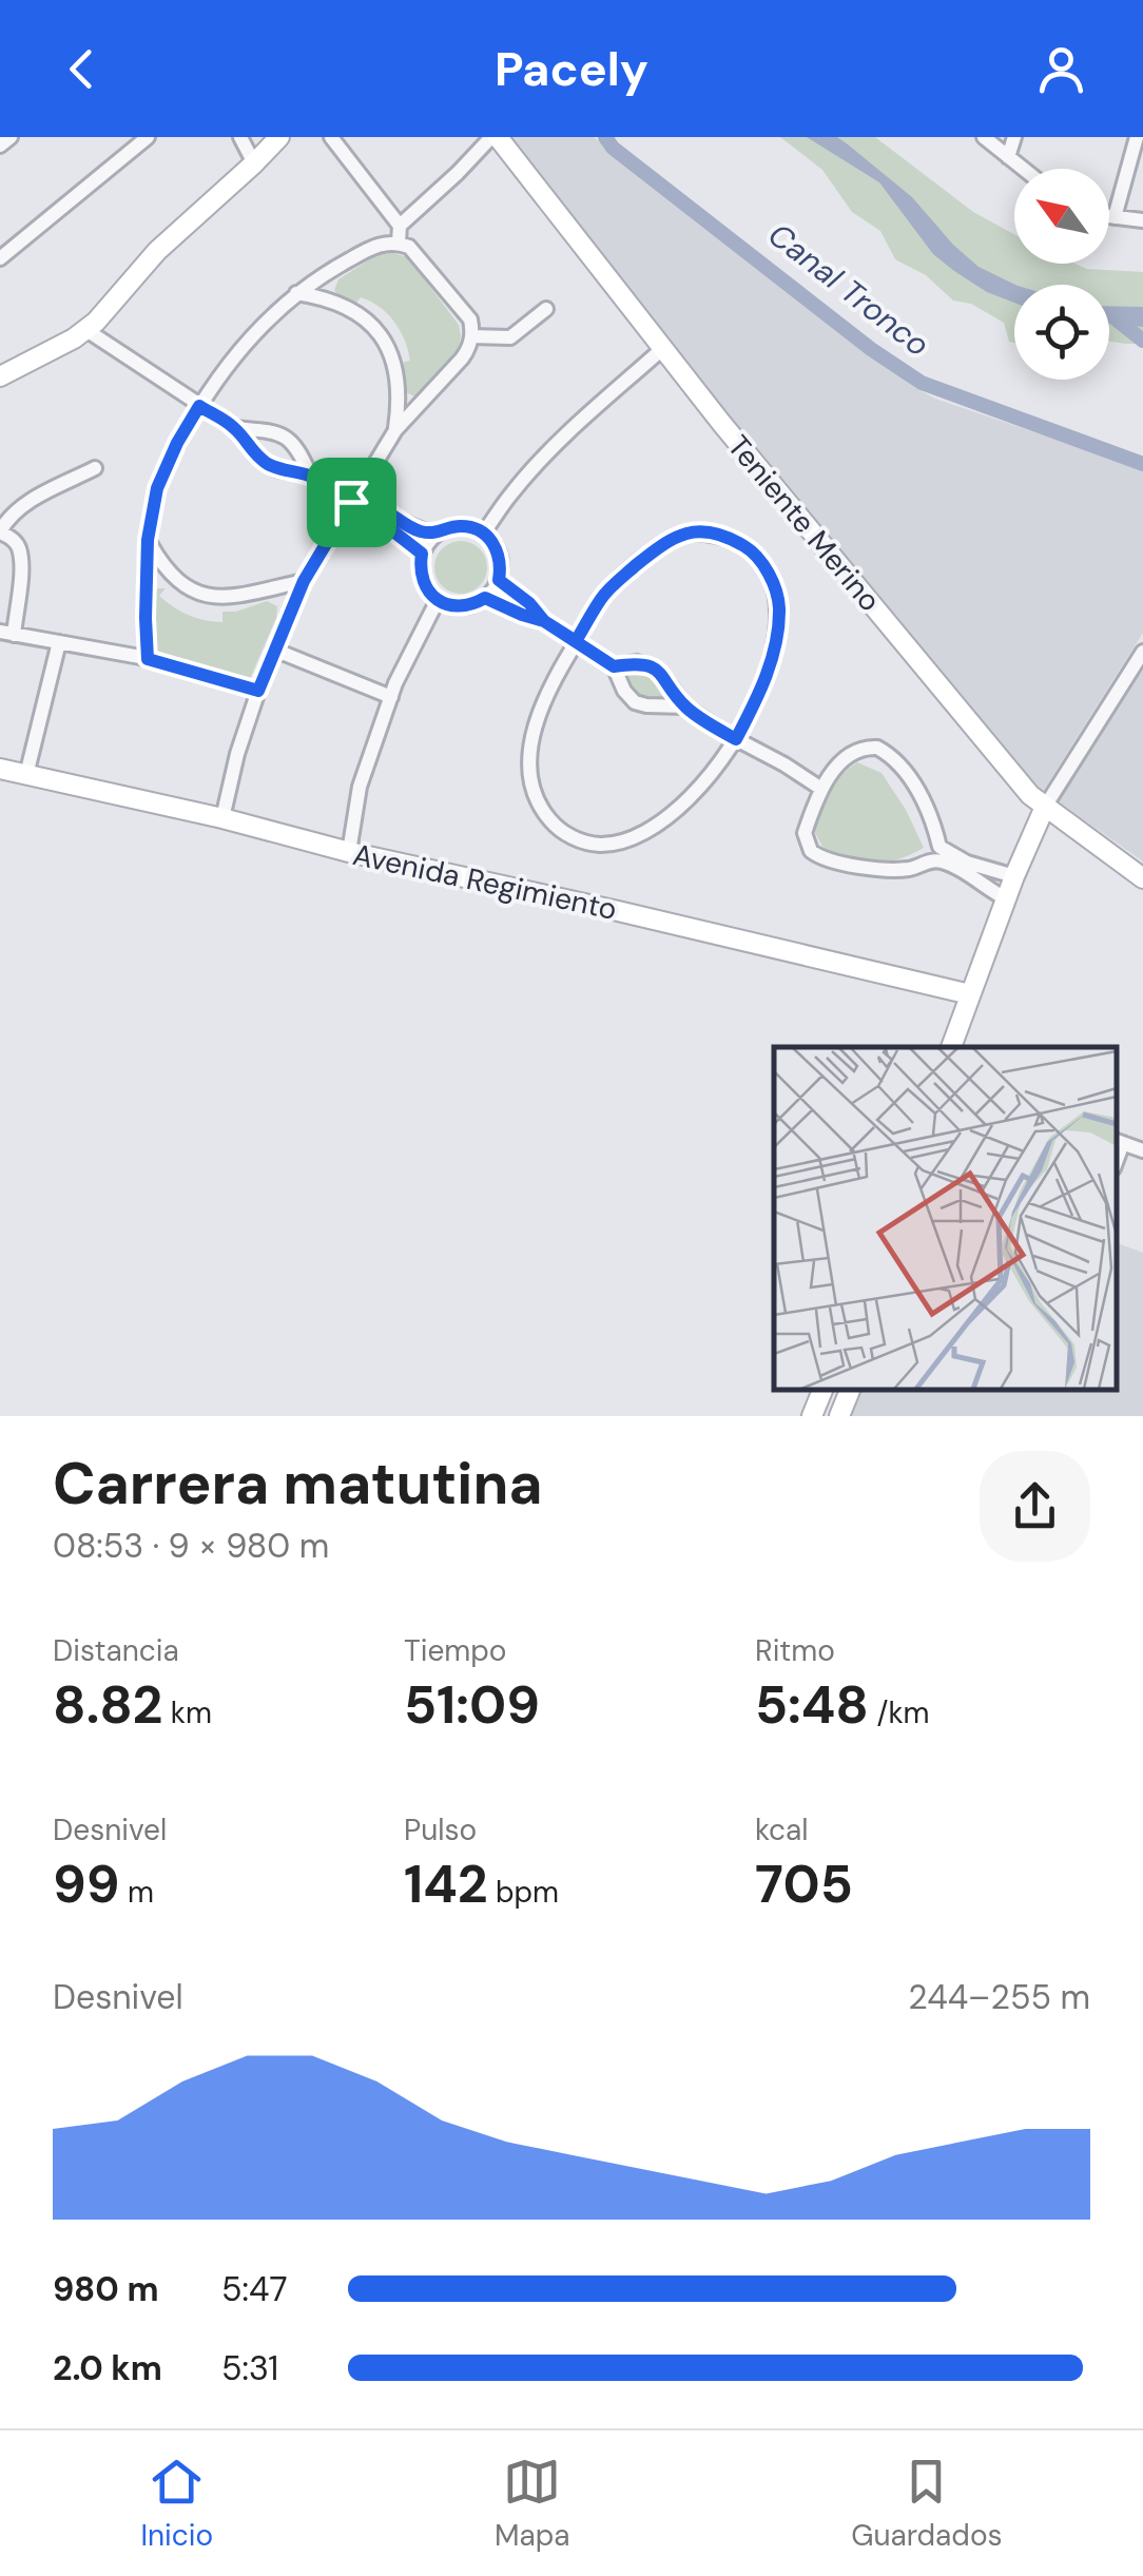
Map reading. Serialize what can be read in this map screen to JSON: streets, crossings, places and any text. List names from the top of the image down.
{
  "streets": {
    "street": ["Teniente Merino", "Avenida Regimiento"]
  },
  "water": ["Canal Tronco"],
  "north": "top left",
  "page": {
    "header": "Pacely",
    "heading": ["Carrera matutina", "08:53 · 9 × 980 m"],
    "stats": [
      ["Distancia", "8.82 km"],
      ["Tiempo", "51:09"],
      ["Ritmo", "5:48 /km"],
      ["Desnivel", "99 m"],
      ["Pulso", "142 bpm"],
      ["kcal", "705"]
    ],
    "chart": ["Desnivel", "244–255 m"],
    "list": [
      {
        "name": "980 m",
        "note": "5:47"
      },
      {
        "name": "2.0 km",
        "note": "5:31"
      }
    ],
    "tabs": ["Inicio", "Mapa", "Guardados"]
  }
}
